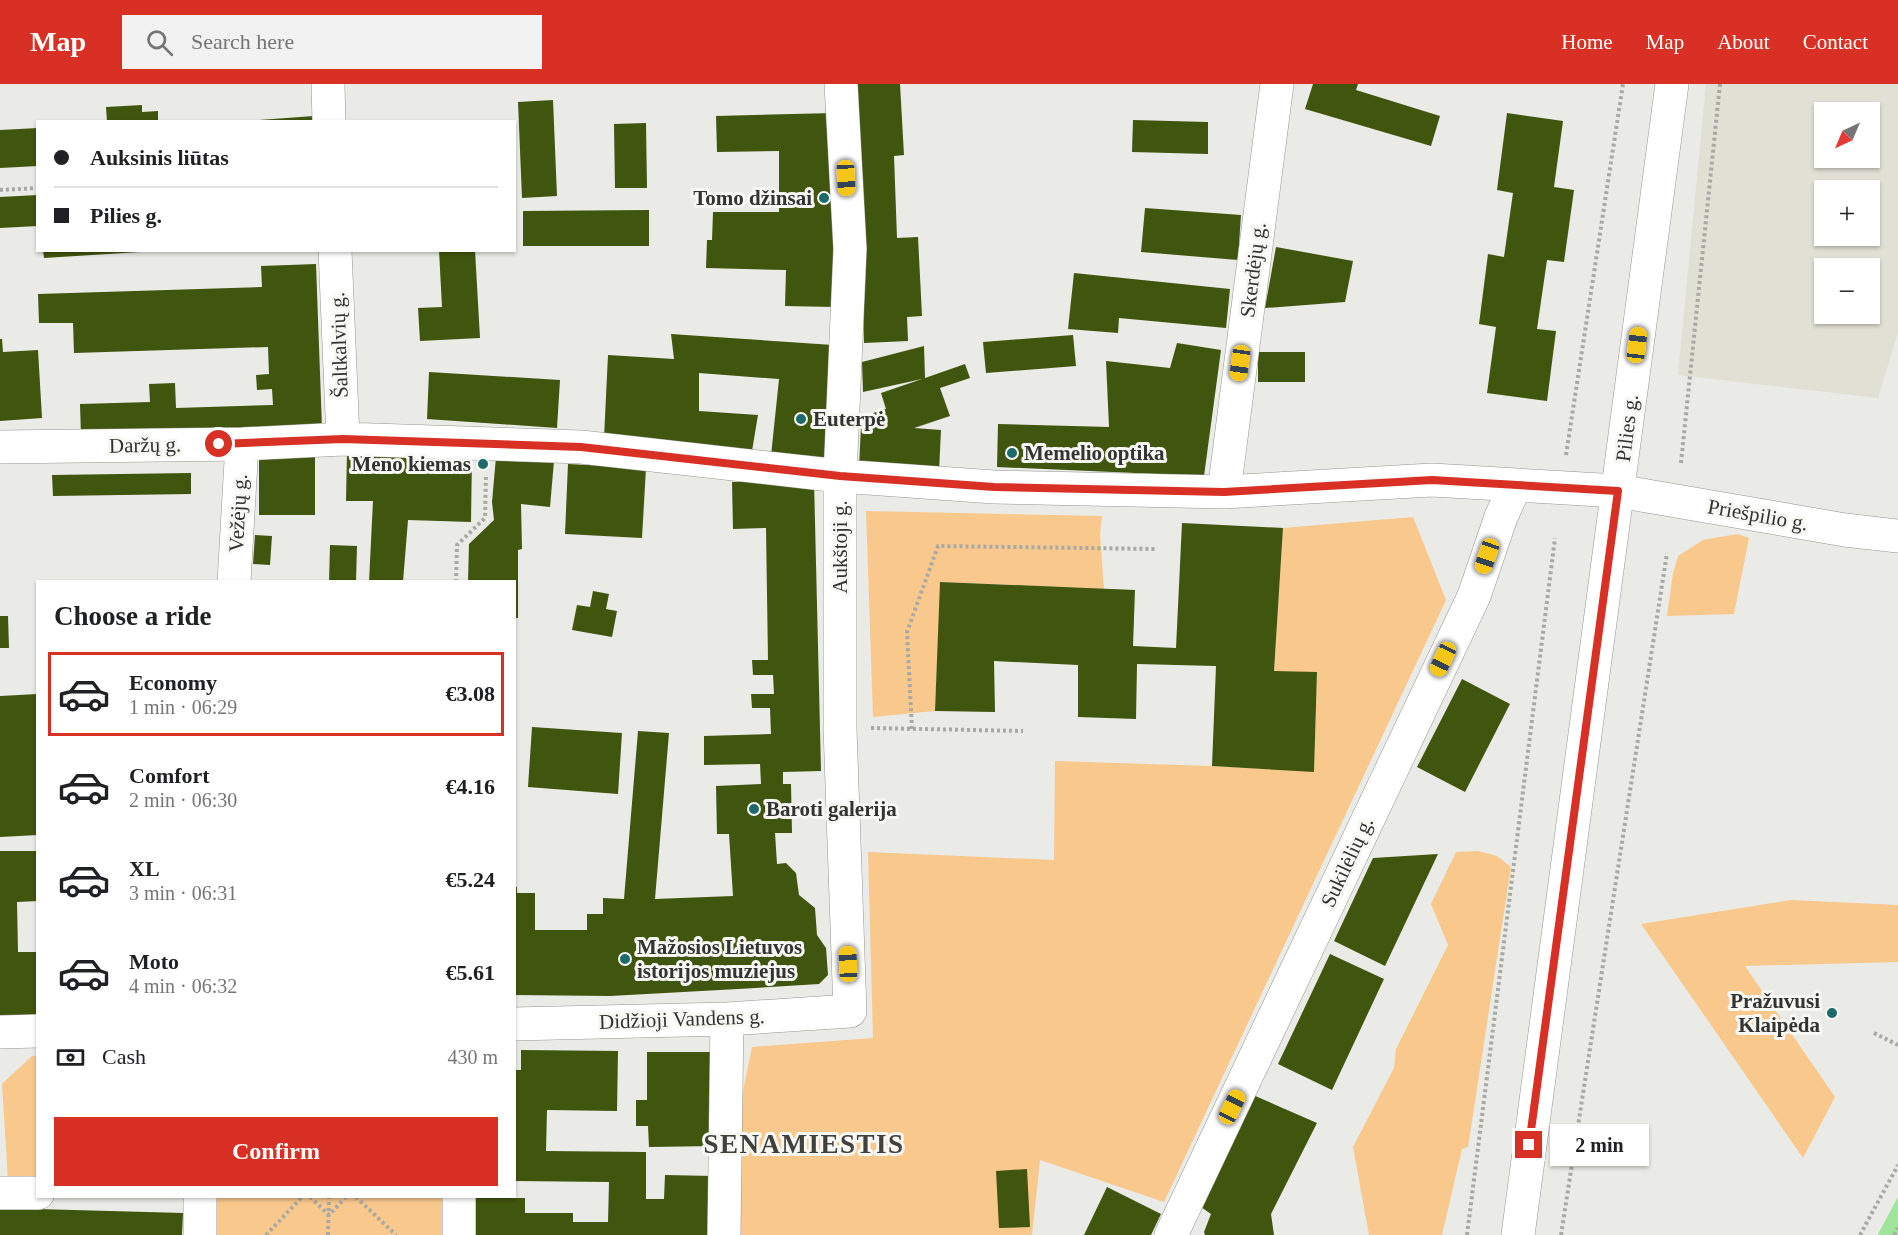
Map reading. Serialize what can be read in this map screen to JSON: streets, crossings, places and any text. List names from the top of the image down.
{
  "streets": {
    "street": [
      "Skerdėjų g.",
      "Šaltkalvių g.",
      "Pilies g.",
      "Daržų g.",
      "Vežėjų g.",
      "Priešpilio g.",
      "Aukštoji g.",
      "Sukilėlių g.",
      "Didžioji Vandens g."
    ]
  },
  "crossings": [
    ["Skerdėjų g.", "Daržų g."],
    ["Šaltkalvių g.", "Daržų g."],
    ["Pilies g.", "Daržų g."],
    ["Pilies g.", "Priešpilio g."],
    ["Daržų g.", "Vežėjų g."],
    ["Daržų g.", "Priešpilio g."],
    ["Daržų g.", "Aukštoji g."],
    ["Daržų g.", "Sukilėlių g."],
    ["Aukštoji g.", "Didžioji Vandens g."]
  ],
  "districts": ["SENAMIESTIS"],
  "places": [
    "Tomo džinsai",
    "Euterpė",
    "Memelio optika",
    "Meno kiemas",
    "Baroti galerija",
    "Mažosios Lietuvos istorijos muziejus",
    "Pražuvusi Klaipėda"
  ],
  "north": "bottom left",
  "page": {
    "header": "Map",
    "search": "Search here",
    "nav": [
      "Home",
      "Map",
      "About",
      "Contact"
    ],
    "map_buttons": ["+", "−"],
    "banner": ["Auksinis liūtas", "Pilies g."],
    "heading": "Choose a ride",
    "list": [
      {
        "name": "Economy",
        "note": "1 min · 06:29",
        "value": "€3.08"
      },
      {
        "name": "Comfort",
        "note": "2 min · 06:30",
        "value": "€4.16"
      },
      {
        "name": "XL",
        "note": "3 min · 06:31",
        "value": "€5.24"
      },
      {
        "name": "Moto",
        "note": "4 min · 06:32",
        "value": "€5.61"
      }
    ],
    "pay": ["Cash", "430 m"],
    "buttons": "Confirm",
    "bubble": "2 min"
  }
}
